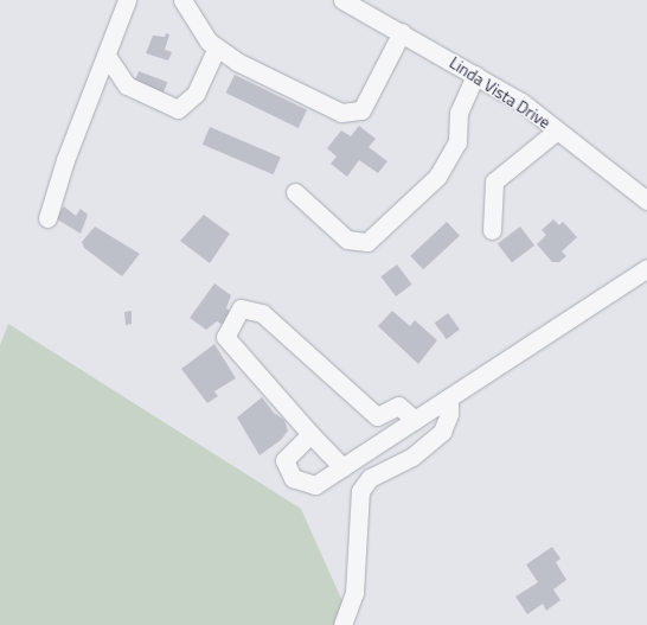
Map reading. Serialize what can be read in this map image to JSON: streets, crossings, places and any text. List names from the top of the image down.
{
  "streets": {
    "street": ["Linda Vista Drive"]
  }
}
